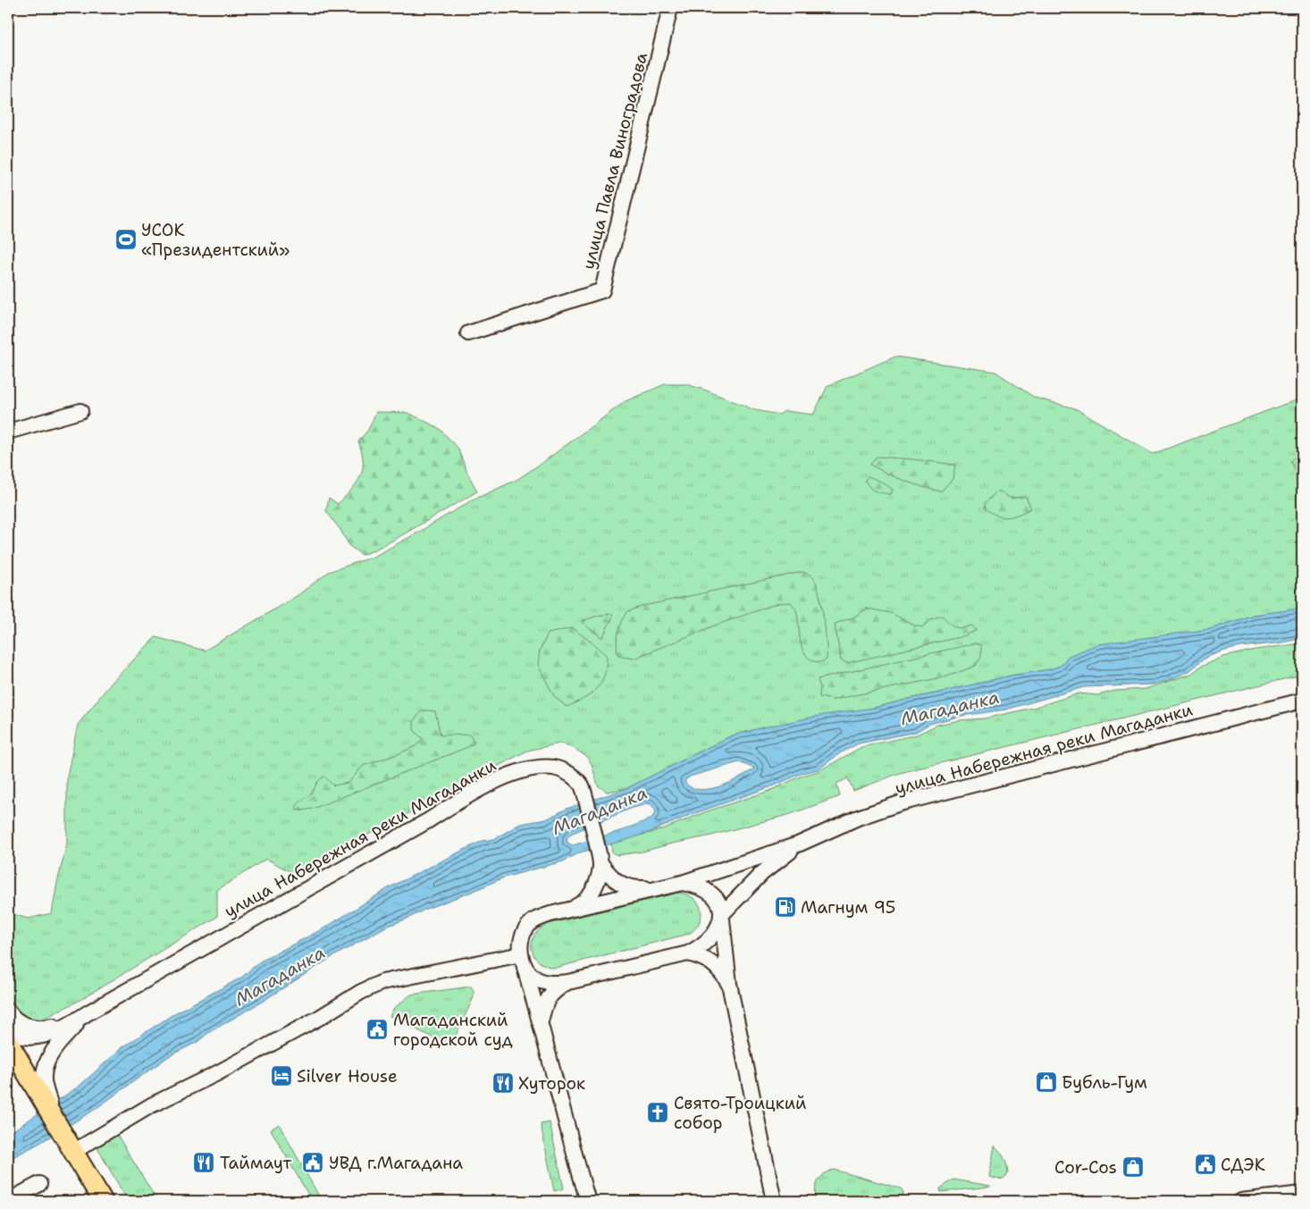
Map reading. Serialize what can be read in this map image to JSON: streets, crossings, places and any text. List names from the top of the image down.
{
  "streets": {
    "street": ["улица Павла Виноградова", "улица Набережная реки Магаданки"]
  },
  "water": ["Магаданка"],
  "places": {
    "sports": ["УСОК «Президентский»"],
    "fuel station": ["Магнум 95"],
    "public building": ["Магаданский городской суд", "УВД г.Магадана", "СДЭК"],
    "hotel": ["Silver House"],
    "shop": ["Бубль-Гум", "Cor-Cos"],
    "restaurant": ["Хуторок", "Таймаут"],
    "church": ["Свято-Троицкий собор"]
  }
}
